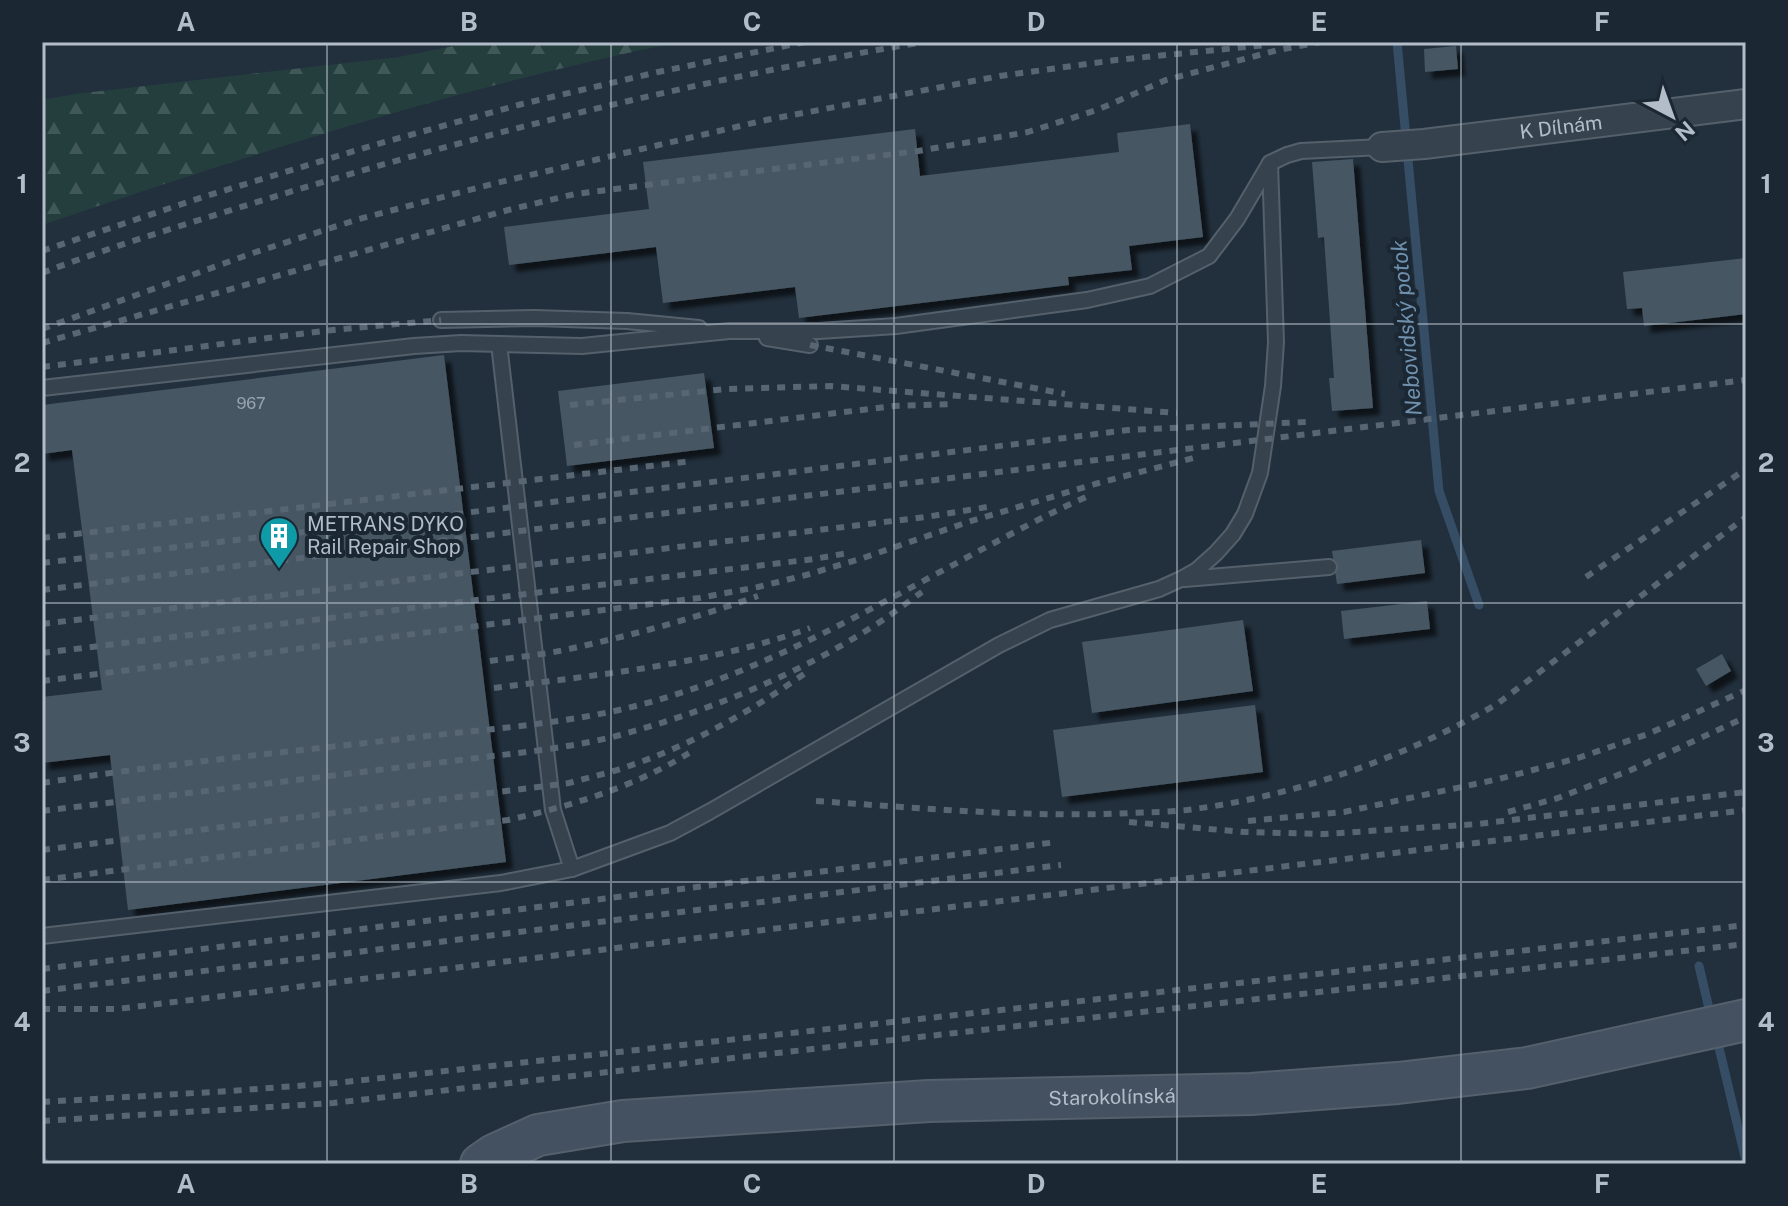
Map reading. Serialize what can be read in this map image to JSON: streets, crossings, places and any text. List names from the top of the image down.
{
  "streets": {
    "street": ["K Dílnám", "Starokolínská"]
  },
  "water": ["Nebovidský potok"],
  "places": {
    "building": ["METRANS DYKO Rail Repair Shop"]
  },
  "house_numbers": ["967"],
  "north": "bottom right",
  "grid": {
    "columns": [
      "A",
      "B",
      "C",
      "D",
      "E",
      "F"
    ],
    "rows": [
      "1",
      "2",
      "3",
      "4"
    ]
  }
}
